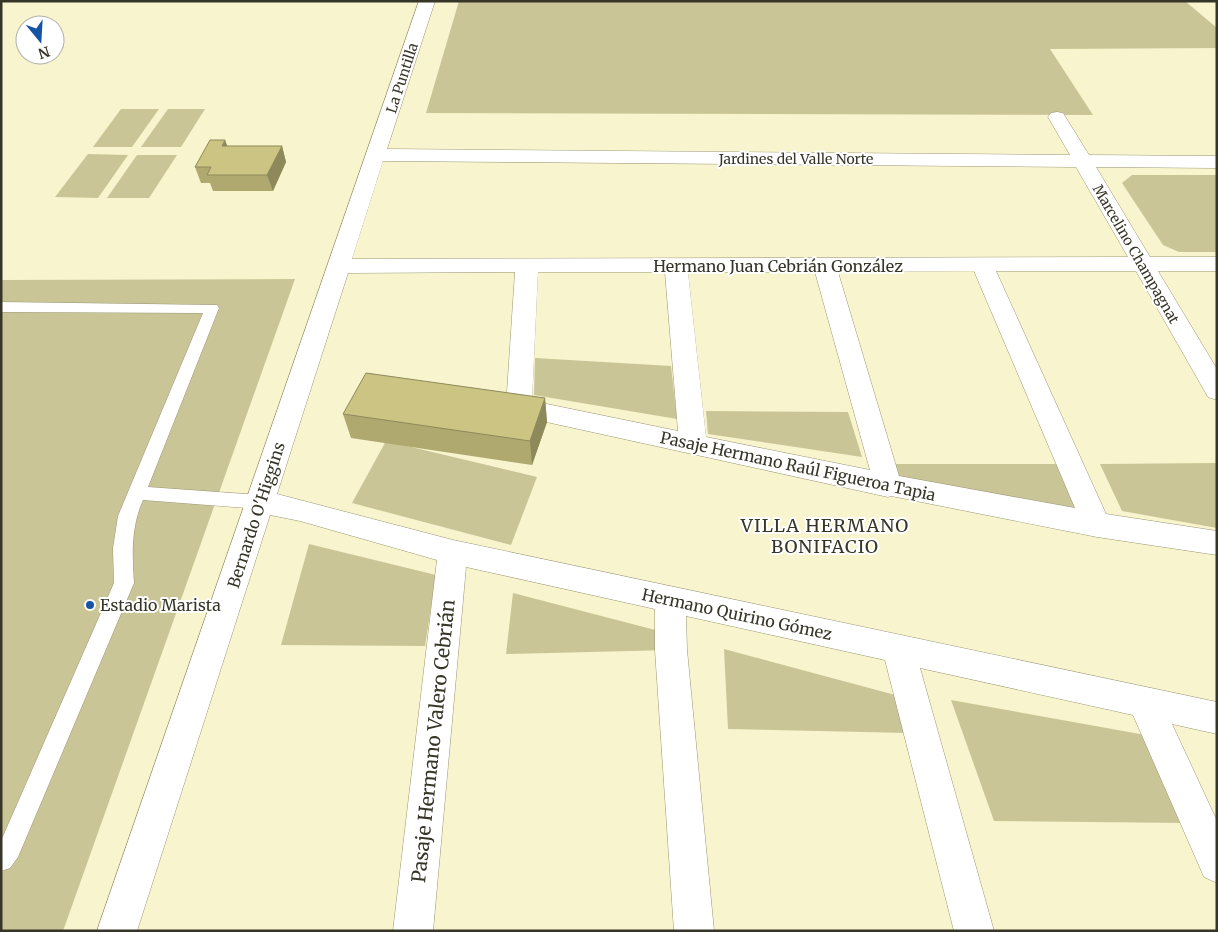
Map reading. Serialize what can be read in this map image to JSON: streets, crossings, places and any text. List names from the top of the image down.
{
  "streets": {
    "street": [
      "La Puntilla",
      "Jardines del Valle Norte",
      "Marcelino Champagnat",
      "Hermano Juan Cebrián González",
      "Pasaje Hermano Raúl Figueroa Tapia",
      "Bernardo O'Higgins",
      "Hermano Quirino Gómez",
      "Pasaje Hermano Valero Cebrián"
    ]
  },
  "crossings": [
    ["La Puntilla", "Jardines del Valle Norte"],
    ["La Puntilla", "Bernardo O'Higgins"],
    ["Jardines del Valle Norte", "Marcelino Champagnat"],
    ["Jardines del Valle Norte", "Bernardo O'Higgins"],
    ["Marcelino Champagnat", "Hermano Juan Cebrián González"],
    ["Hermano Juan Cebrián González", "Pasaje Hermano Raúl Figueroa Tapia"],
    ["Hermano Juan Cebrián González", "Bernardo O'Higgins"],
    ["Bernardo O'Higgins", "Hermano Quirino Gómez"],
    ["Hermano Quirino Gómez", "Pasaje Hermano Valero Cebrián"]
  ],
  "districts": ["VILLA HERMANO BONIFACIO"],
  "places": ["Estadio Marista"],
  "north": "bottom"
}
